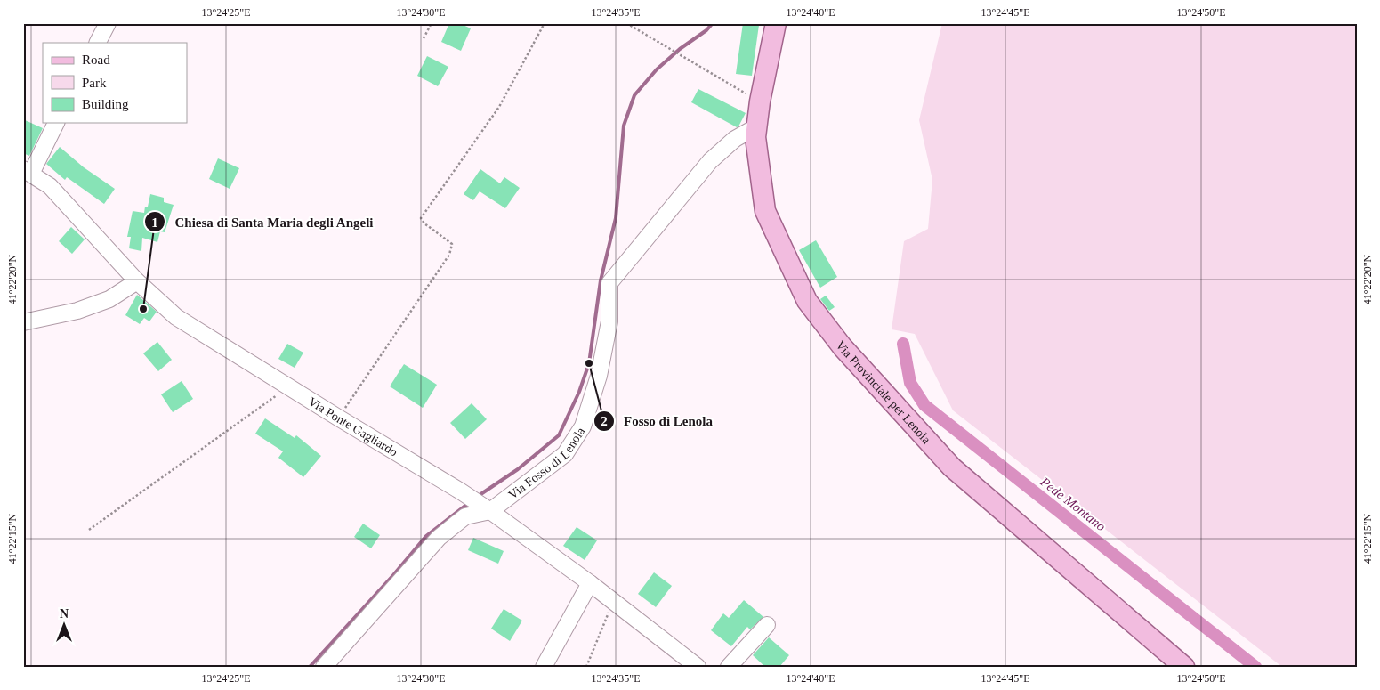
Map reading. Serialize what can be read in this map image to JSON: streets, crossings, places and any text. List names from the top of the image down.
{
  "streets": {
    "main road": ["Via Provinciale per Lenola"],
    "street": ["Via Ponte Gagliardo", "Via Fosso di Lenola"]
  },
  "crossings": [
    ["Via Provinciale per Lenola", "Via Fosso di Lenola"],
    ["Via Ponte Gagliardo", "Via Fosso di Lenola"]
  ],
  "water": ["Pede Montano"],
  "places": ["Chiesa di Santa Maria degli Angeli", "Fosso di Lenola"],
  "legend": ["Road", "Park", "Building"],
  "north": "top",
  "coordinates": [
    "13°24'25\"E",
    "13°24'30\"E",
    "13°24'35\"E",
    "13°24'40\"E",
    "13°24'45\"E",
    "13°24'50\"E",
    "41°22'20\"N",
    "41°22'15\"N"
  ]
}
